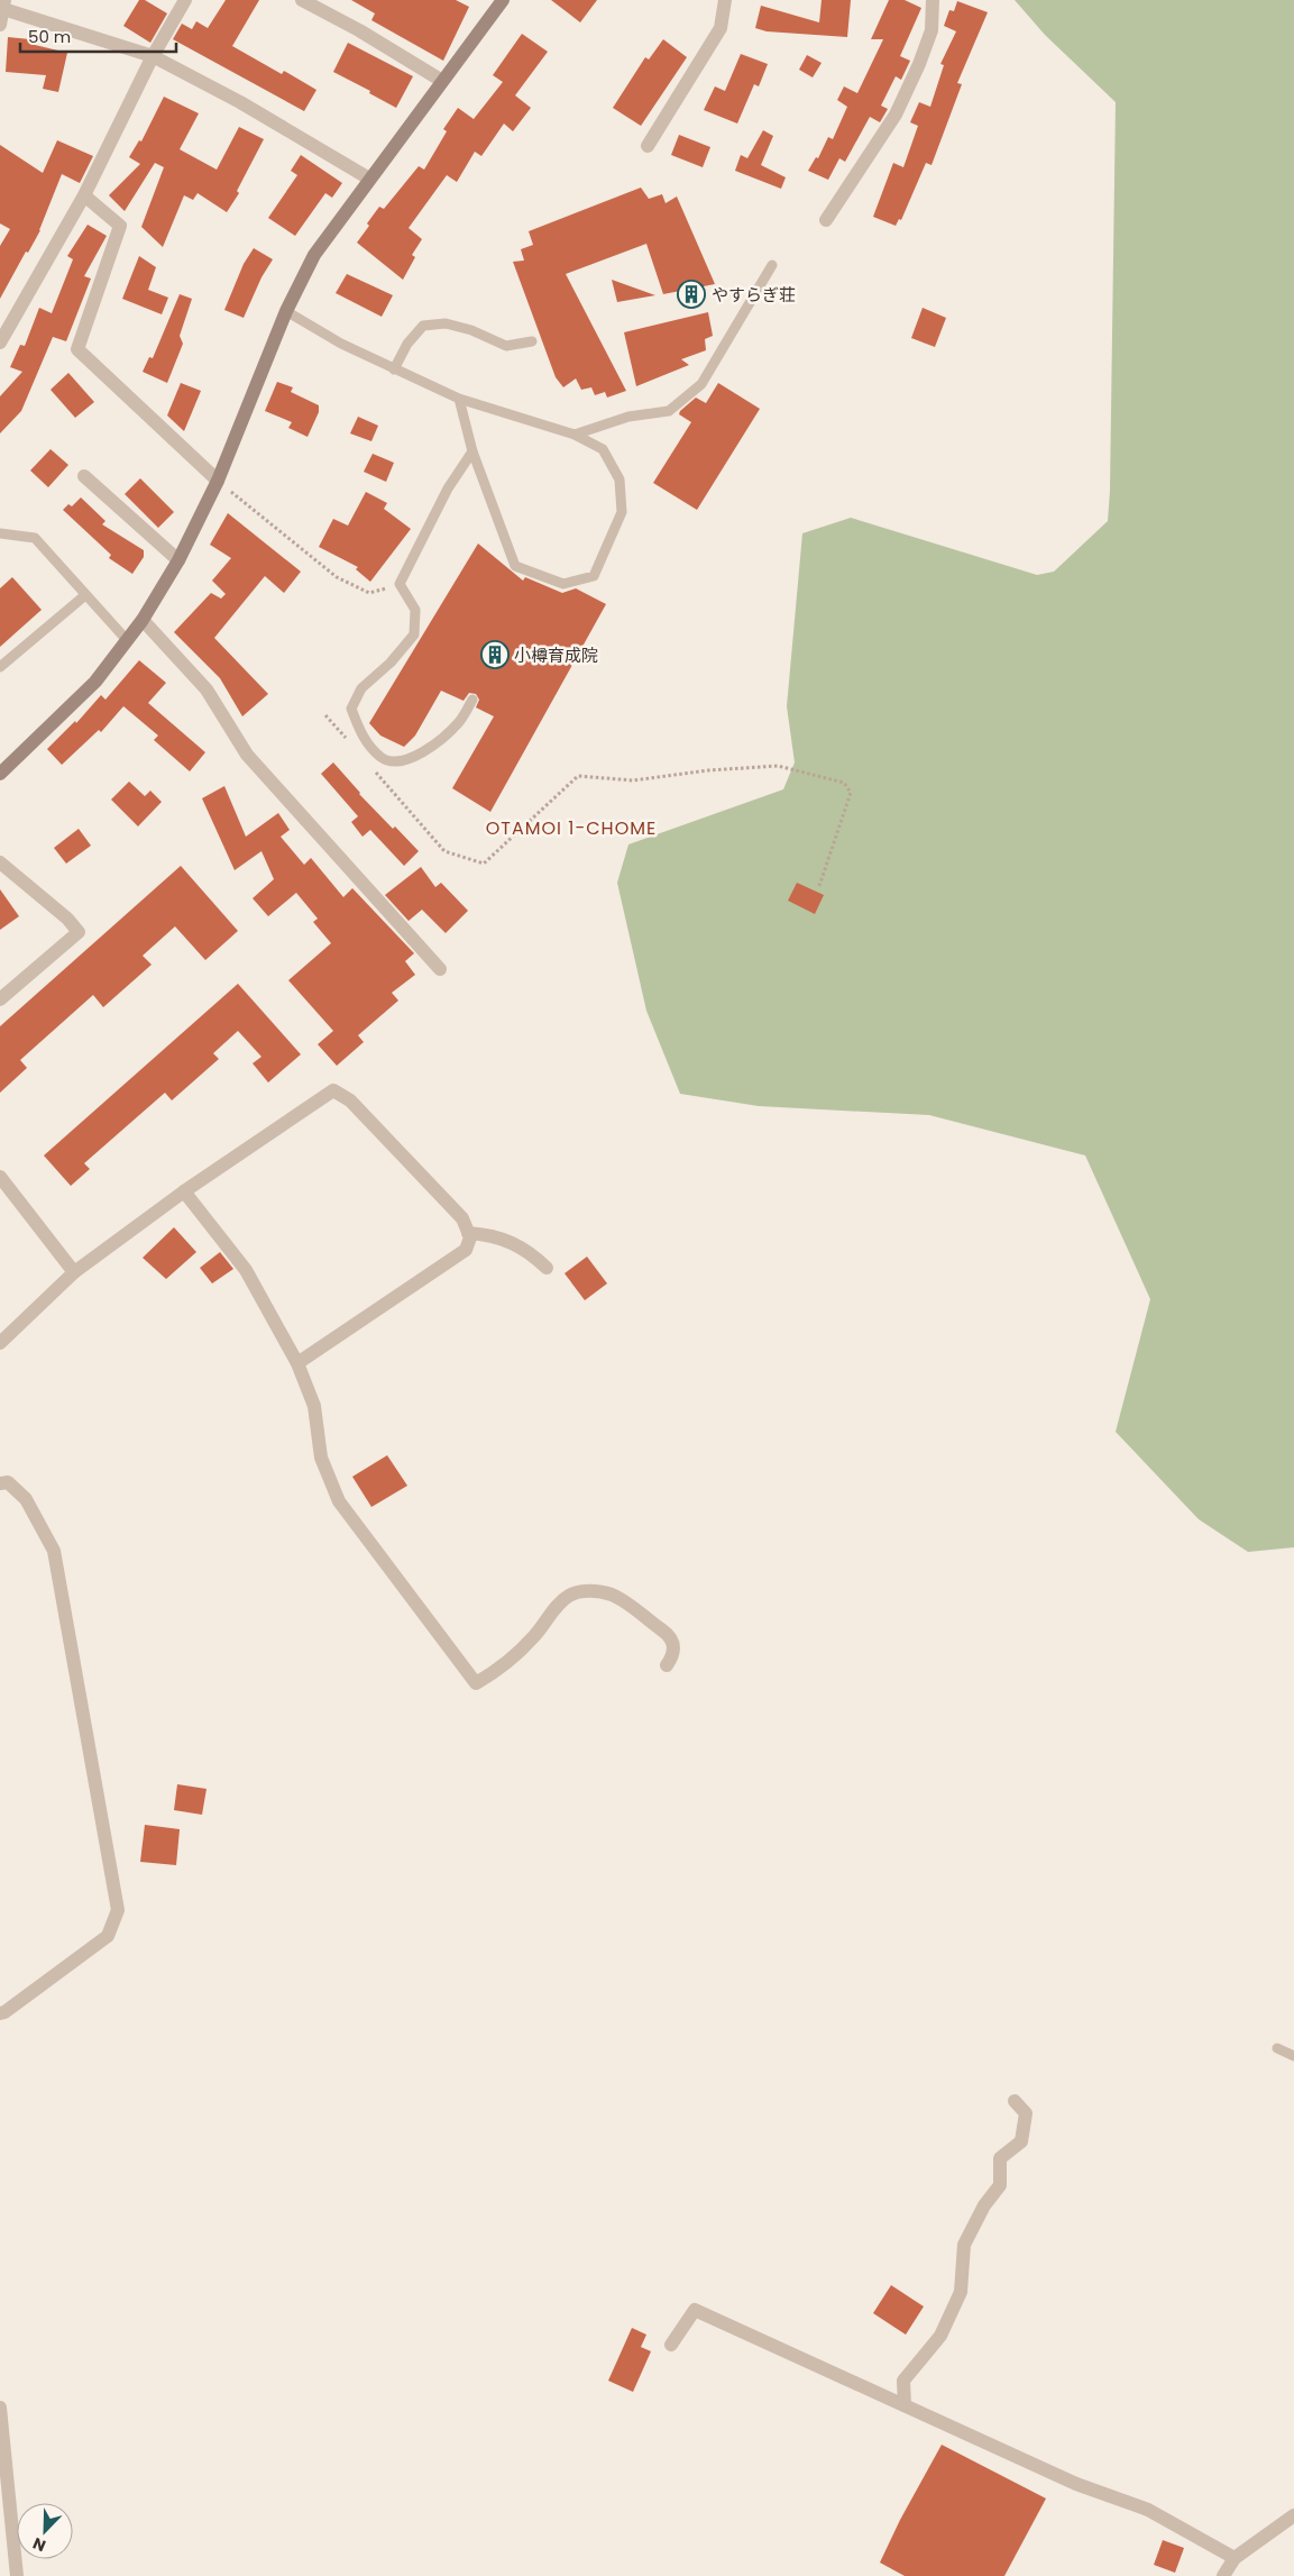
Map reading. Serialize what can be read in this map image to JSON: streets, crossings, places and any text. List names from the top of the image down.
{
  "districts": ["OTAMOI 1-CHOME"],
  "places": {
    "building": ["やすらぎ荘", "小樽育成院"]
  },
  "scale_bar": "50 m",
  "north": "bottom left"
}
